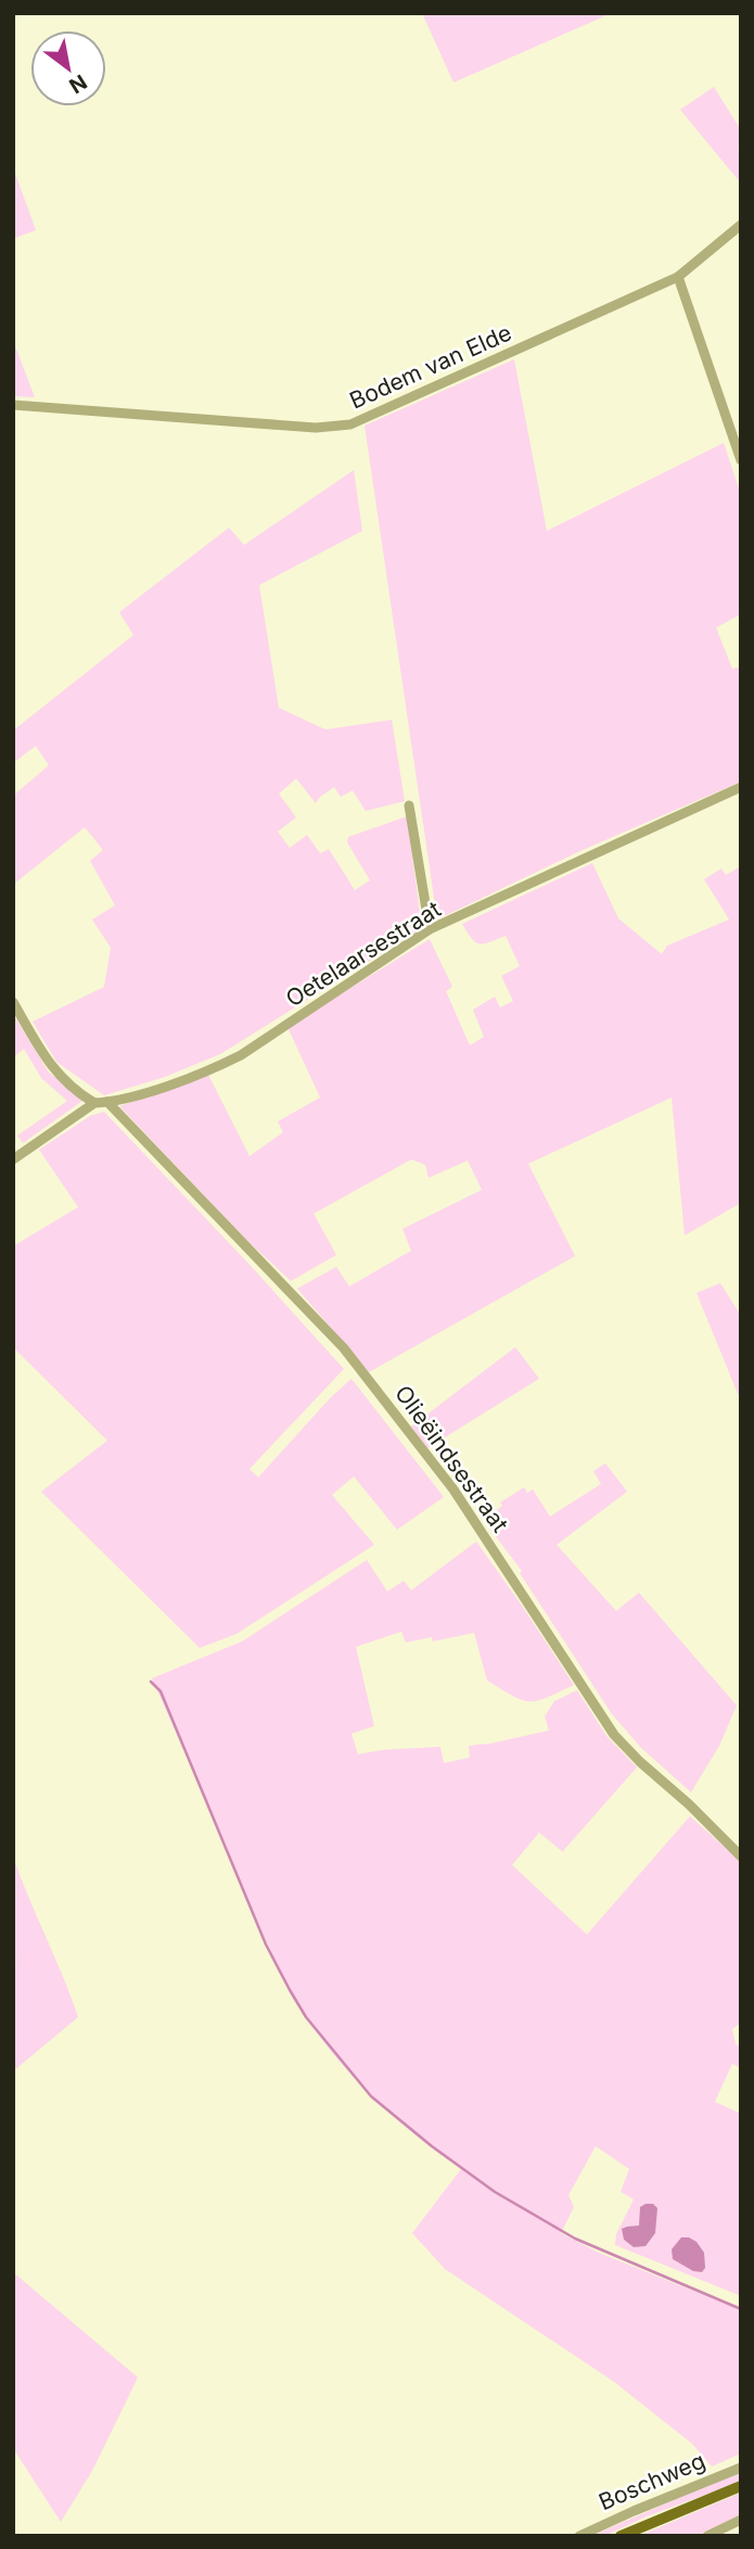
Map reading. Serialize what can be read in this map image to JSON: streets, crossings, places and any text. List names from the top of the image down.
{
  "streets": {
    "main road": ["Boschweg"],
    "street": ["Bodem van Elde", "Oetelaarsestraat", "Olieëindsestraat"]
  },
  "crossings": [
    ["Oetelaarsestraat", "Olieëindsestraat"]
  ],
  "north": "bottom right"
}
